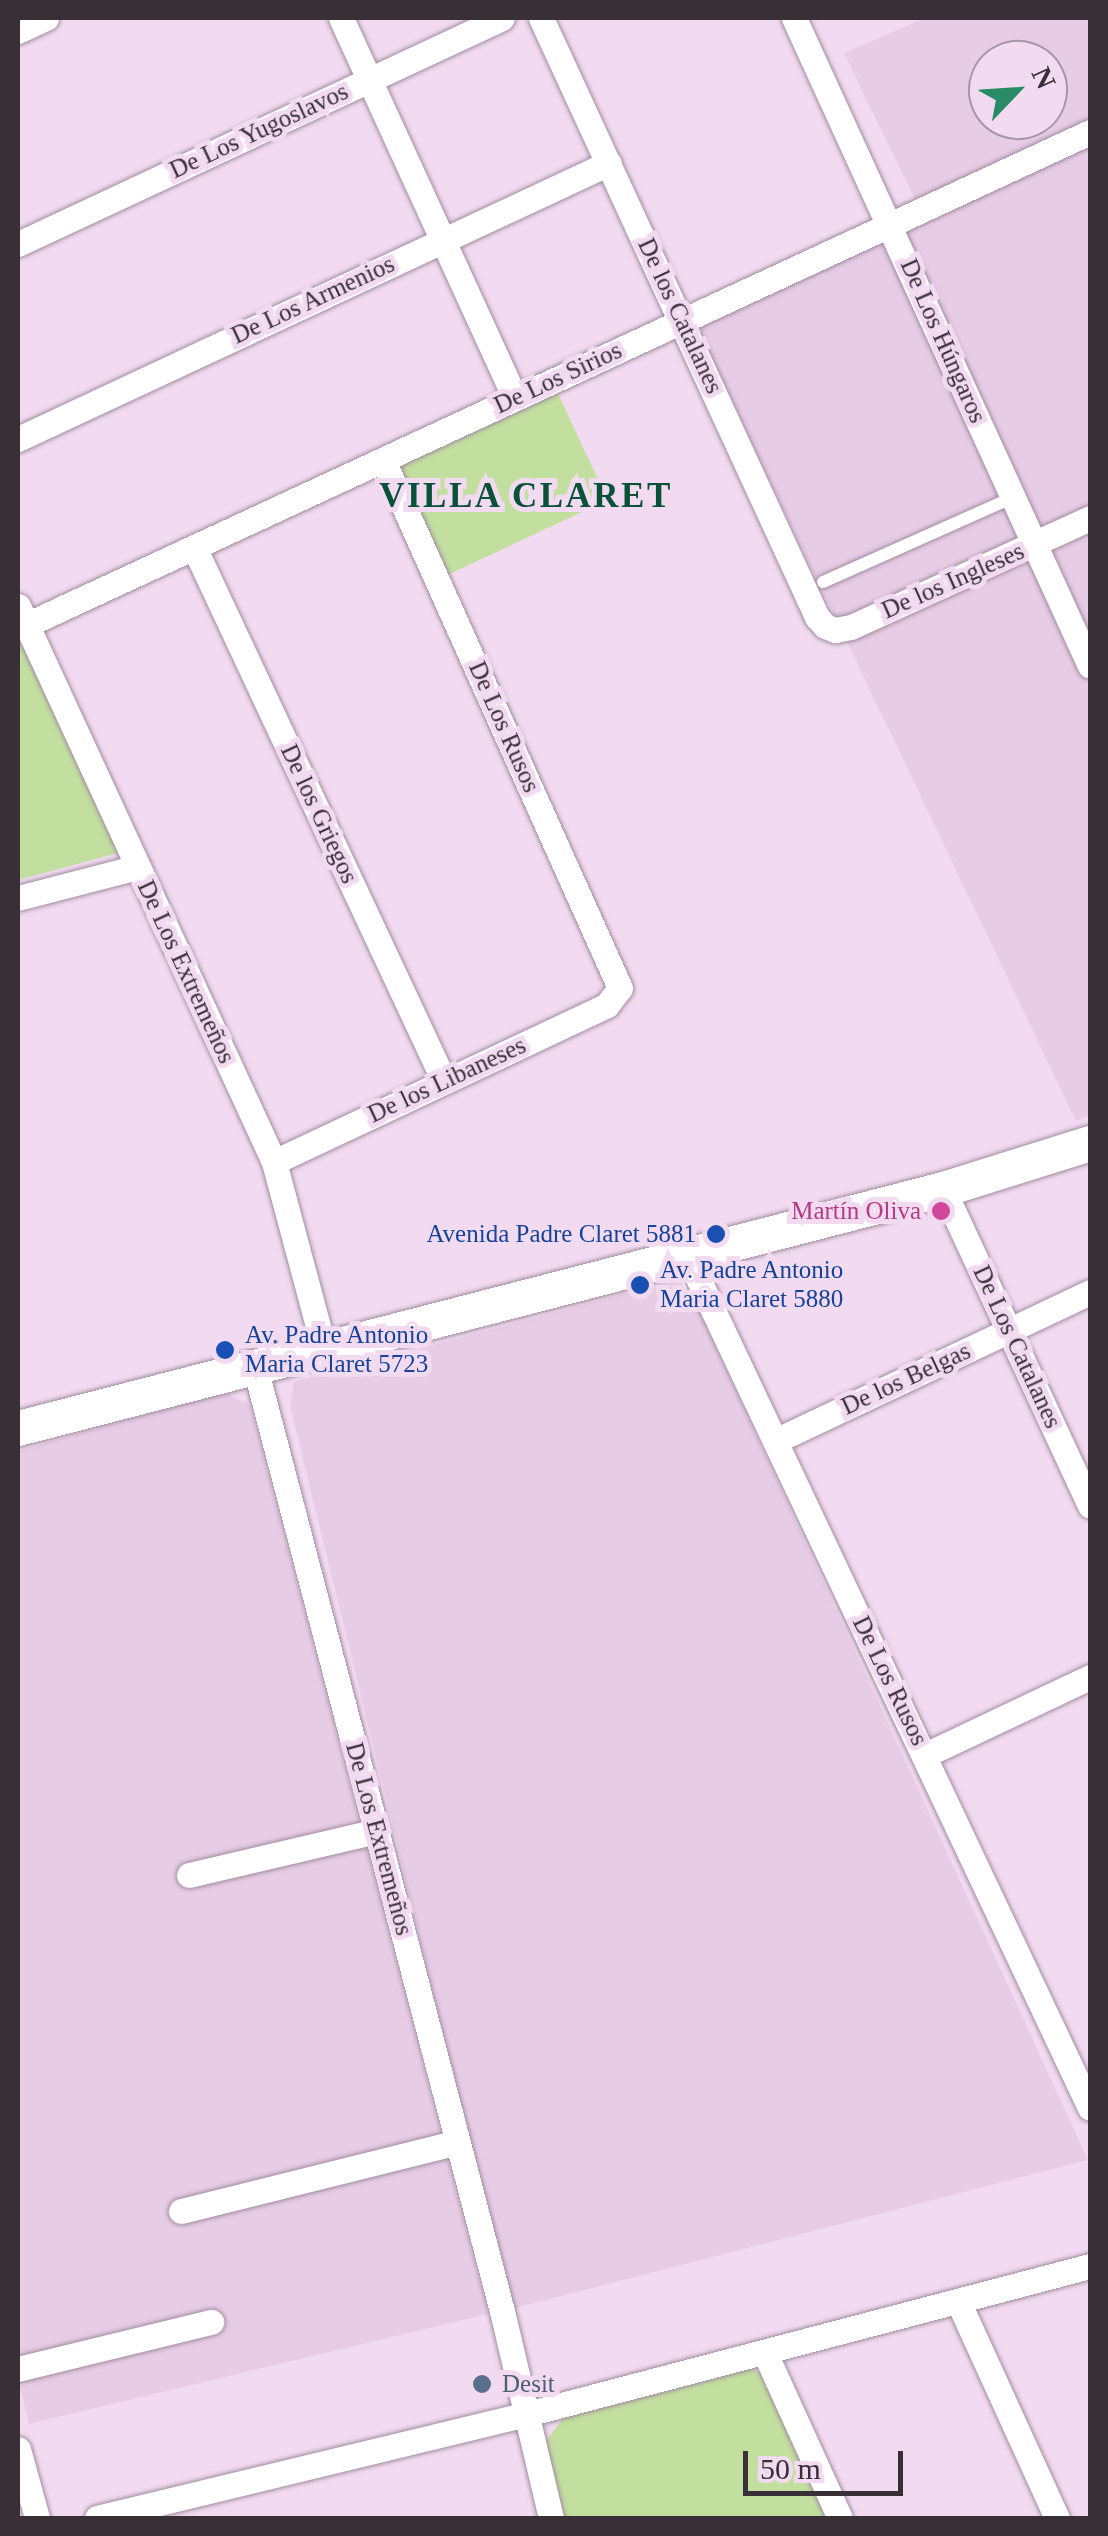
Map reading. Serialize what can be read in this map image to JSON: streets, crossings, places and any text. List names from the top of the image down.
{
  "streets": {
    "street": [
      "De Los Yugoslavos",
      "De Los Armenios",
      "De los Catalanes",
      "De Los Húngaros",
      "De Los Sirios",
      "De los Ingleses",
      "De Los Rusos",
      "De los Griegos",
      "De Los Extremeños",
      "De los Libaneses",
      "De Los Catalanes",
      "De los Belgas"
    ]
  },
  "crossings": [
    ["De Los Armenios", "De los Catalanes"],
    ["De los Catalanes", "De Los Sirios"],
    ["De los Catalanes", "De los Ingleses"],
    ["De Los Húngaros", "De Los Sirios"],
    ["De Los Húngaros", "De los Ingleses"],
    ["De Los Sirios", "De Los Rusos"],
    ["De Los Sirios", "De los Griegos"],
    ["De Los Sirios", "De Los Extremeños"],
    ["De Los Rusos", "De los Libaneses"],
    ["De Los Rusos", "De los Belgas"],
    ["De los Griegos", "De los Libaneses"],
    ["De Los Extremeños", "De los Libaneses"],
    ["De Los Catalanes", "De los Belgas"]
  ],
  "districts": ["VILLA CLARET"],
  "places": [
    "Martín Oliva",
    "Avenida Padre Claret 5881",
    "Av. Padre Antonio Maria Claret 5880",
    "Av. Padre Antonio Maria Claret 5723",
    "Desit"
  ],
  "scale_bar": "50 m",
  "north": "top right"
}
